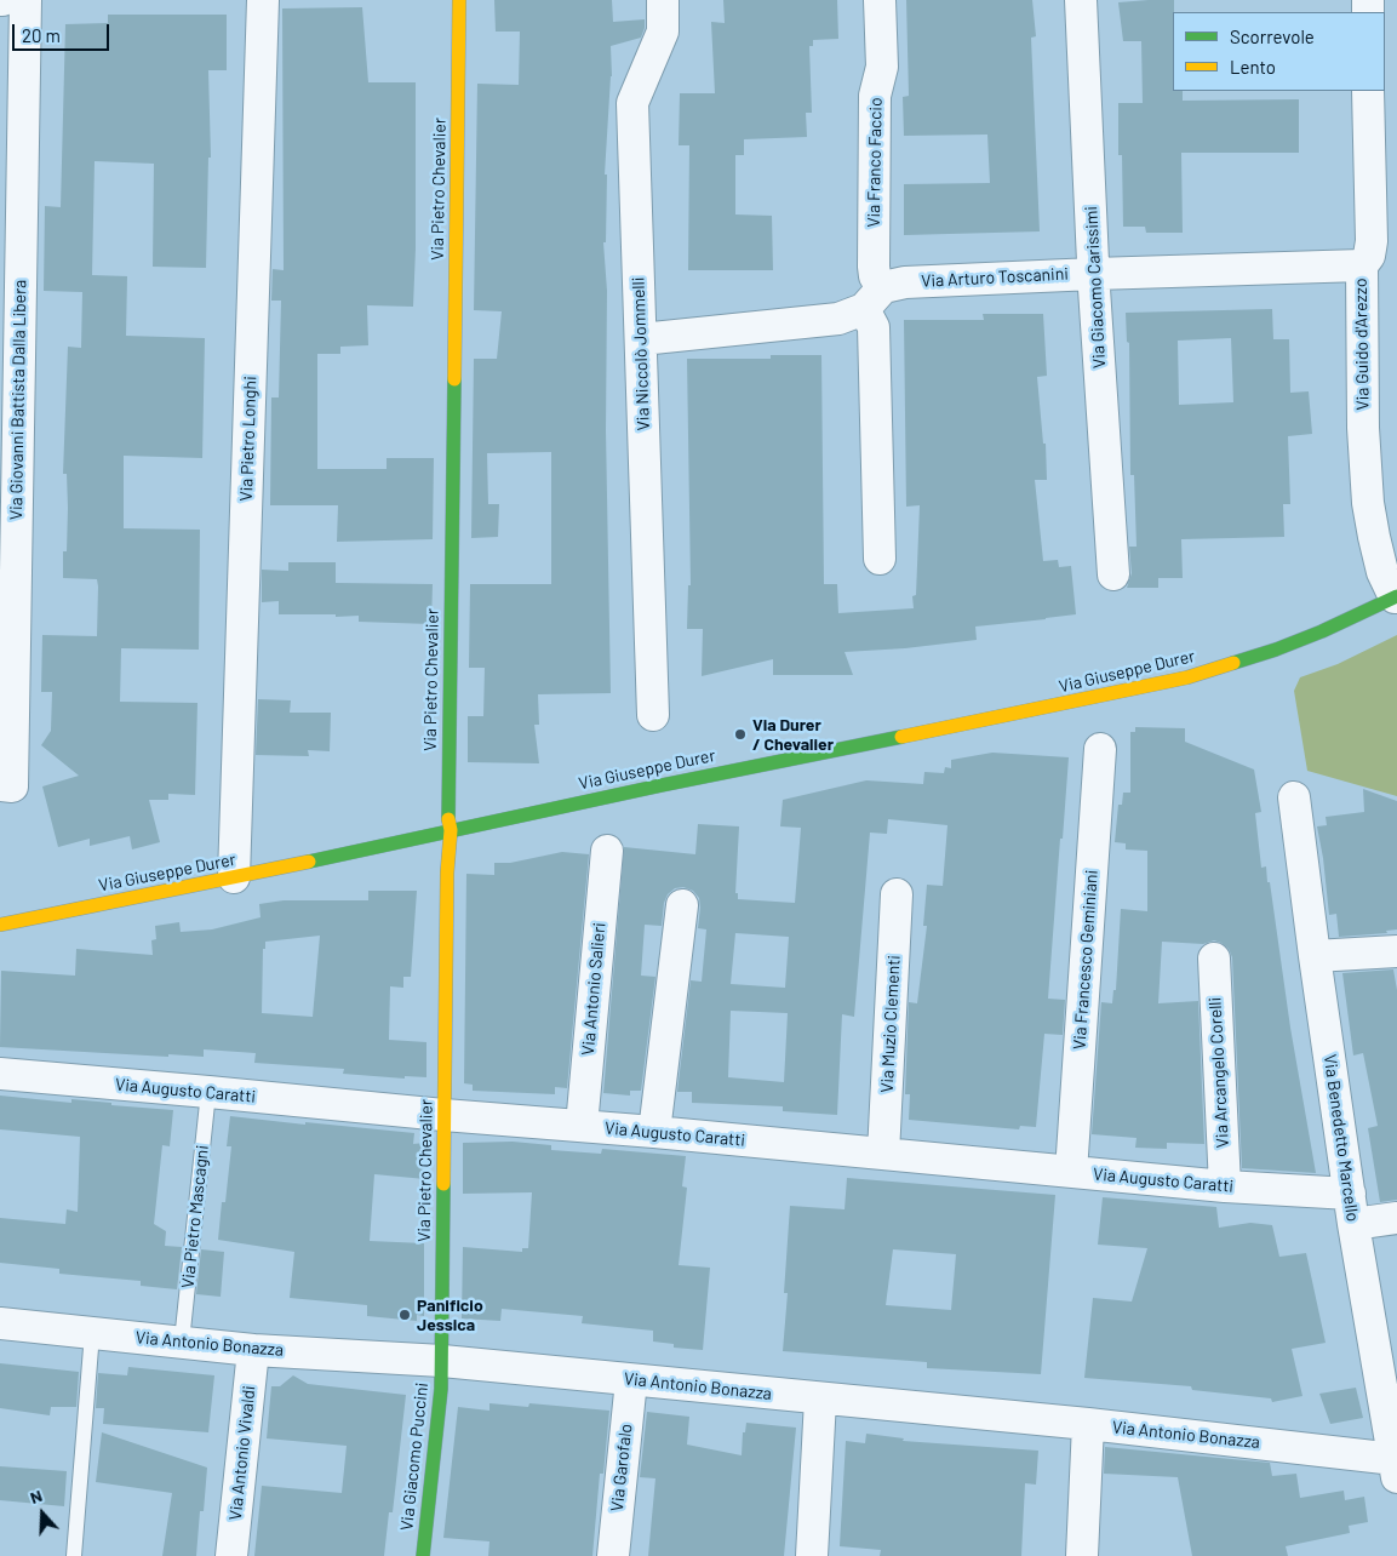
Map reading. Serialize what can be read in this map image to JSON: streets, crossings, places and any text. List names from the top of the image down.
{
  "streets": {
    "street": [
      "Via Franco Faccio",
      "Via Pietro Chevalier",
      "Via Arturo Toscanini",
      "Via Giacomo Carissimi",
      "Via Guido d'Arezzo",
      "Via Niccolò Jommelli",
      "Via Giovanni Battista Dalla Libera",
      "Via Pietro Longhi",
      "Via Giuseppe Durer",
      "Via Francesco Geminiani",
      "Via Antonio Salieri",
      "Via Muzio Clementi",
      "Via Arcangelo Corelli",
      "Via Augusto Caratti",
      "Via Benedetto Marcello",
      "Via Antonio Bonazza",
      "Via Antonio Vivaldi",
      "Via Giacomo Puccini",
      "Via Garofalo"
    ],
    "lane": ["Via Pietro Mascagni"]
  },
  "crossings": [
    ["Via Franco Faccio", "Via Arturo Toscanini"],
    ["Via Pietro Chevalier", "Via Giuseppe Durer"],
    ["Via Pietro Chevalier", "Via Augusto Caratti"],
    ["Via Pietro Chevalier", "Via Antonio Bonazza"],
    ["Via Pietro Chevalier", "Via Giacomo Puccini"],
    ["Via Arturo Toscanini", "Via Giacomo Carissimi"],
    ["Via Arturo Toscanini", "Via Guido d'Arezzo"],
    ["Via Arturo Toscanini", "Via Niccolò Jommelli"],
    ["Via Guido d'Arezzo", "Via Giuseppe Durer"],
    ["Via Pietro Longhi", "Via Giuseppe Durer"],
    ["Via Francesco Geminiani", "Via Augusto Caratti"],
    ["Via Antonio Salieri", "Via Augusto Caratti"],
    ["Via Muzio Clementi", "Via Augusto Caratti"],
    ["Via Arcangelo Corelli", "Via Augusto Caratti"],
    ["Via Augusto Caratti", "Via Benedetto Marcello"],
    ["Via Augusto Caratti", "Via Pietro Mascagni"],
    ["Via Benedetto Marcello", "Via Antonio Bonazza"],
    ["Via Pietro Mascagni", "Via Antonio Bonazza"],
    ["Via Antonio Bonazza", "Via Antonio Vivaldi"],
    ["Via Antonio Bonazza", "Via Giacomo Puccini"],
    ["Via Antonio Bonazza", "Via Garofalo"]
  ],
  "places": ["Via Durer / Chevalier", "Panificio Jessica"],
  "legend": ["Scorrevole", "Lento"],
  "scale_bar": "20 m",
  "north": "top"
}
